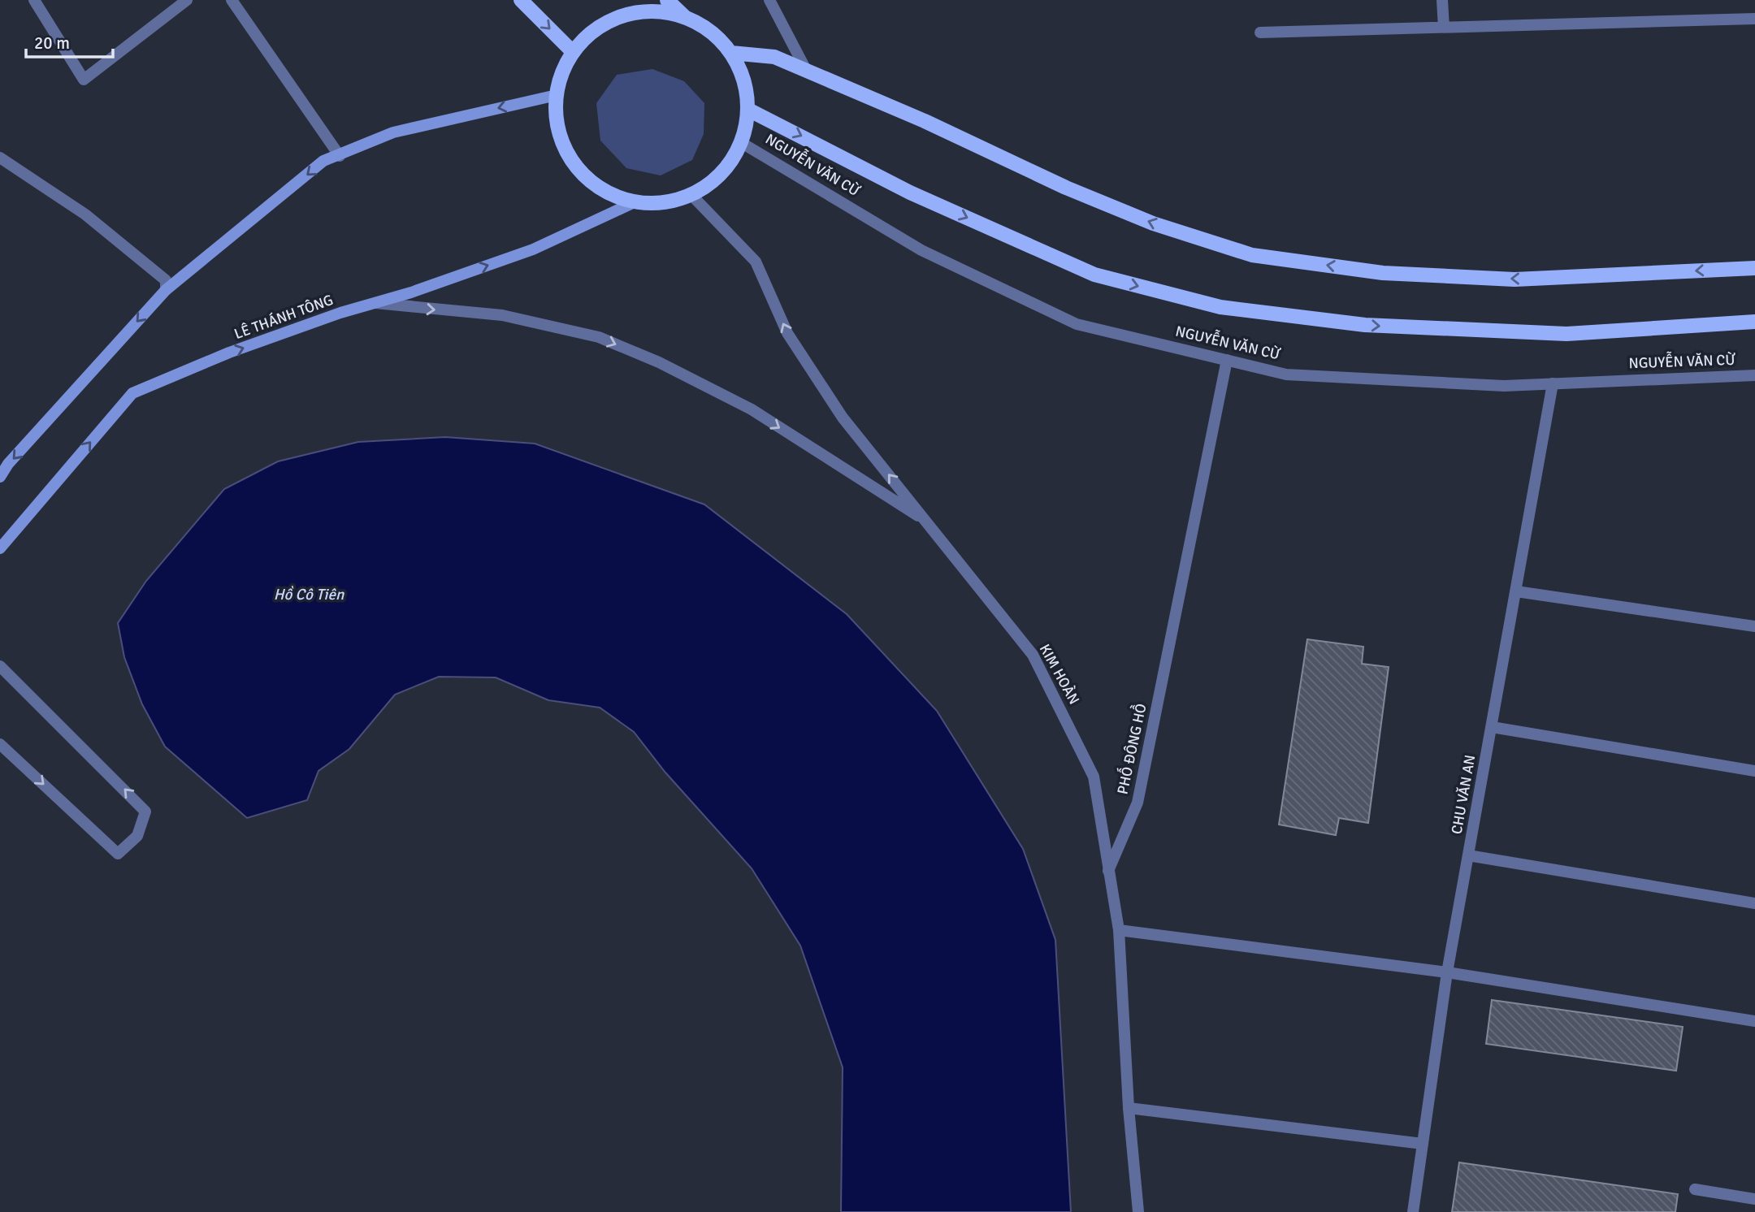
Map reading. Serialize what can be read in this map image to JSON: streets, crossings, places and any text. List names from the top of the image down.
{
  "streets": {
    "main road": ["NGUYỄN VĂN CỪ", "LÊ THÁNH TÔNG"],
    "street": ["KIM HOÀN", "PHỐ ĐÔNG HỒ", "CHU VĂN AN"]
  },
  "crossings": [
    ["NGUYỄN VĂN CỪ", "LÊ THÁNH TÔNG"],
    ["NGUYỄN VĂN CỪ", "KIM HOÀN"],
    ["NGUYỄN VĂN CỪ", "PHỐ ĐÔNG HỒ"],
    ["NGUYỄN VĂN CỪ", "CHU VĂN AN"],
    ["LÊ THÁNH TÔNG", "KIM HOÀN"],
    ["KIM HOÀN", "PHỐ ĐÔNG HỒ"]
  ],
  "one_way": ["KIM HOÀN"],
  "water": ["Hồ Cô Tiên"],
  "scale_bar": "20 m"
}
